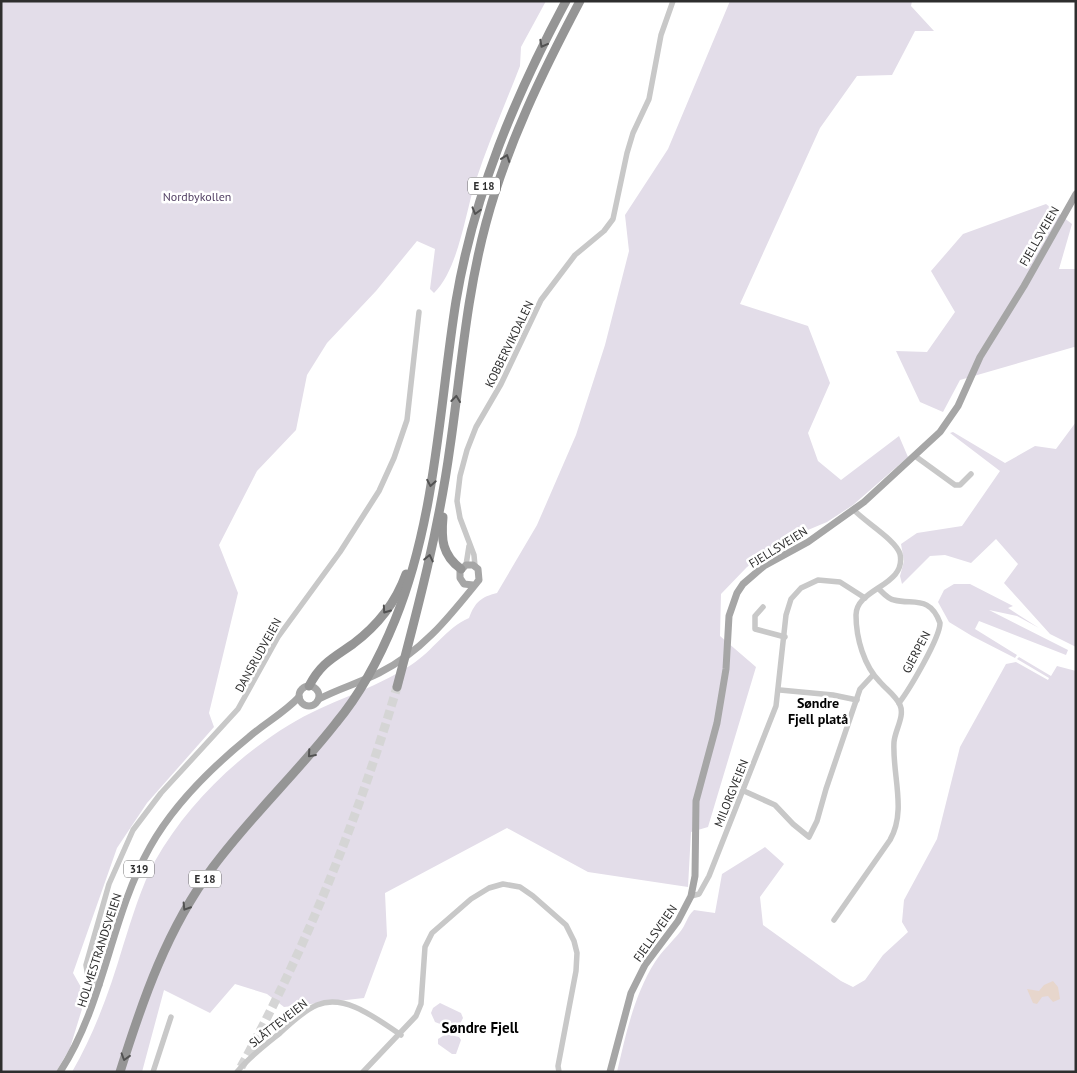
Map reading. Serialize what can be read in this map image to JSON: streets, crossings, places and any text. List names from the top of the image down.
{
  "streets": {
    "highway": ["E 18"],
    "main road": ["FJELLSVEIEN", "319", "HOLMESTRANDSVEIEN"],
    "street": [
      "KOBBERVIKDALEN",
      "GJERPEN",
      "DANSRUDVEIEN",
      "MILORGVEIEN",
      "SLÅTTEVEIEN"
    ]
  },
  "crossings": [
    ["E 18", "KOBBERVIKDALEN"],
    ["E 18", "319"],
    ["FJELLSVEIEN", "MILORGVEIEN"],
    ["KOBBERVIKDALEN", "319"],
    ["DANSRUDVEIEN", "HOLMESTRANDSVEIEN"],
    ["319", "HOLMESTRANDSVEIEN"]
  ],
  "districts": ["Søndre Fjell platå", "Søndre Fjell"],
  "parks": ["Nordbykollen"]
}
